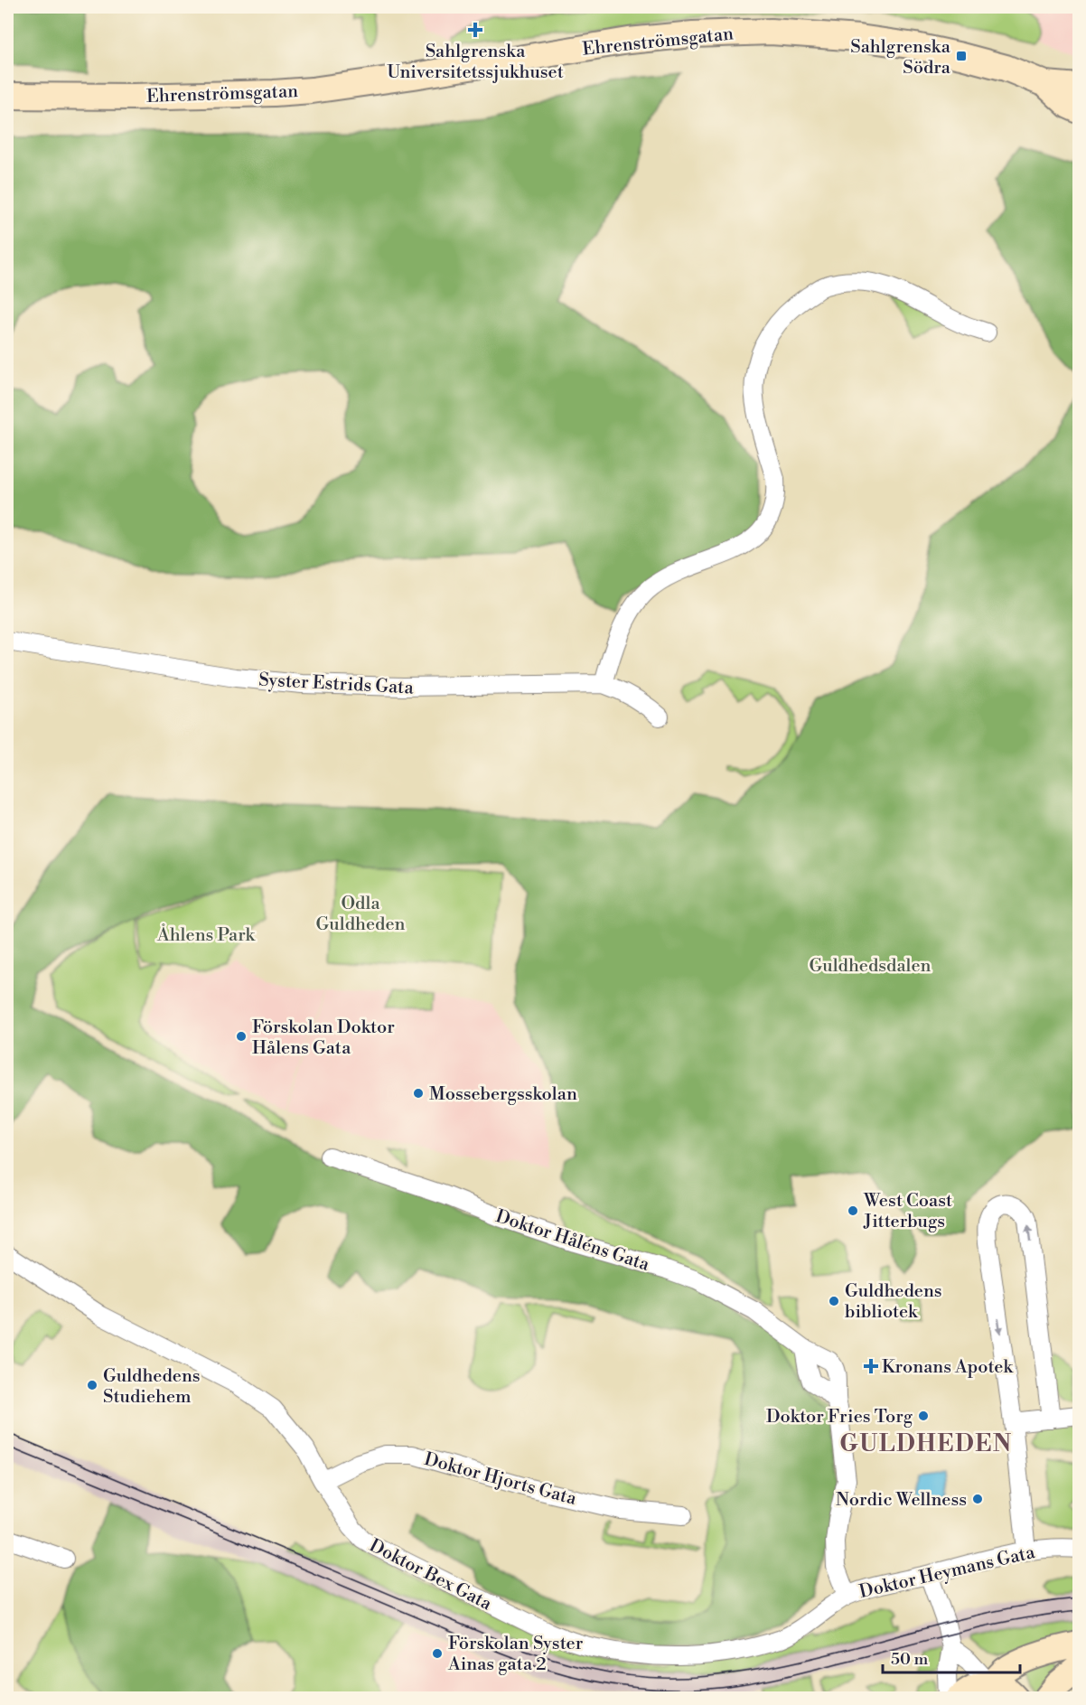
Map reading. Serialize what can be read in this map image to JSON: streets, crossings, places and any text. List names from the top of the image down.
{
  "streets": {
    "street": [
      "Ehrenströmsgatan",
      "Syster Estrids Gata",
      "Doktor Håléns Gata",
      "Doktor Hjorts Gata",
      "Doktor Heymans Gata",
      "Doktor Bex Gata"
    ]
  },
  "crossings": [
    ["Doktor Håléns Gata", "Doktor Heymans Gata"],
    ["Doktor Håléns Gata", "Doktor Bex Gata"],
    ["Doktor Hjorts Gata", "Doktor Bex Gata"],
    ["Doktor Heymans Gata", "Doktor Bex Gata"]
  ],
  "districts": ["GULDHEDEN"],
  "parks": ["Odla Guldheden", "Åhlens Park", "Guldhedsdalen"],
  "places": {
    "health": ["Sahlgrenska Universitetssjukhuset", "Kronans Apotek"],
    "transit": ["Sahlgrenska Södra"],
    "other": [
      "Förskolan Doktor Hålens Gata",
      "Mossebergsskolan",
      "West Coast Jitterbugs",
      "Guldhedens bibliotek",
      "Guldhedens Studiehem",
      "Doktor Fries Torg",
      "Nordic Wellness",
      "Förskolan Syster Ainas gata 2"
    ]
  },
  "scale_bar": "50 m"
}
